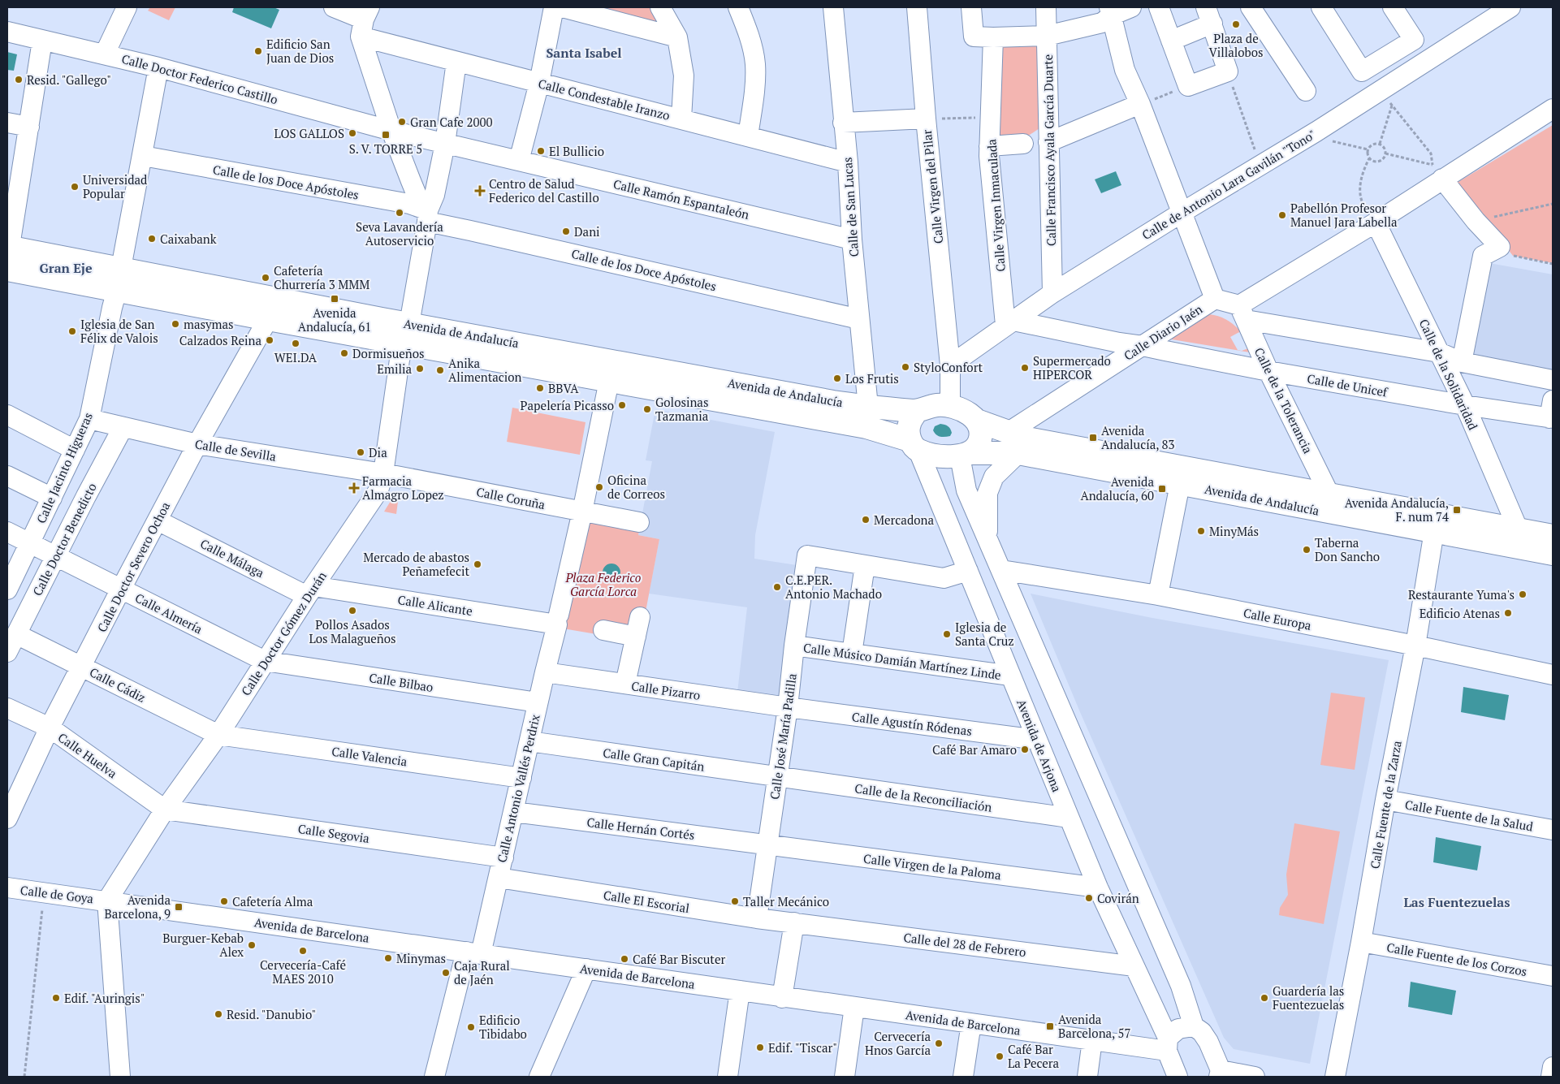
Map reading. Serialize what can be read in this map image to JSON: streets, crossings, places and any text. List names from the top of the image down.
{
  "streets": {
    "main road": ["Avenida de Andalucía"],
    "street": [
      "Calle Doctor Federico Castillo",
      "Calle Condestable Iranzo",
      "Calle Francisco Ayala García Duarte",
      "Calle de los Doce Apóstoles",
      "Calle de Antonio Lara Gavilán \"Tono\"",
      "Calle Virgen del Pilar",
      "Calle Ramón Espantaleón",
      "Calle Virgen Inmaculada",
      "Calle de San Lucas",
      "Calle Diario Jaén",
      "Calle de la Solidaridad",
      "Calle de Unicef",
      "Calle de la Tolerancia",
      "Calle de Sevilla",
      "Calle Jacinto Higueras",
      "Calle Coruña",
      "Calle Doctor Benedicto",
      "Calle Málaga",
      "Calle Doctor Severo Ochoa",
      "Calle Alicante",
      "Calle Almería",
      "Calle Europa",
      "Calle Doctor Gómez Durán",
      "Calle Músico Damián Martínez Linde",
      "Calle Bilbao",
      "Calle Cádiz",
      "Calle Pizarro",
      "Calle Agustín Ródenas",
      "Calle José María Padilla",
      "Avenida de Arjona",
      "Calle Huelva",
      "Calle Valencia",
      "Calle Gran Capitán",
      "Calle Antonio Vallés Perdrix",
      "Calle de la Reconciliación",
      "Calle Fuente de la Zarza",
      "Calle Fuente de la Salud",
      "Calle Hernán Cortés",
      "Calle Segovia",
      "Calle Virgen de la Paloma",
      "Calle de Goya",
      "Calle El Escorial",
      "Avenida de Barcelona",
      "Calle del 28 de Febrero",
      "Calle Fuente de los Corzos"
    ]
  },
  "crossings": [
    ["Calle Doctor Federico Castillo", "Calle Ramón Espantaleón"],
    ["Calle Doctor Federico Castillo", "Calle Jacinto Higueras"],
    ["Calle Condestable Iranzo", "Calle de San Lucas"],
    ["Calle Condestable Iranzo", "Calle Doctor Gómez Durán"],
    ["Calle Francisco Ayala García Duarte", "Calle de Antonio Lara Gavilán \"Tono\""],
    ["Calle de los Doce Apóstoles", "Calle de San Lucas"],
    ["Calle de los Doce Apóstoles", "Calle Jacinto Higueras"],
    ["Calle de los Doce Apóstoles", "Calle Doctor Gómez Durán"],
    ["Calle de Antonio Lara Gavilán \"Tono\"", "Calle Virgen del Pilar"],
    ["Calle de Antonio Lara Gavilán \"Tono\"", "Calle Virgen Inmaculada"],
    ["Calle de Antonio Lara Gavilán \"Tono\"", "Calle de Unicef"],
    ["Calle Virgen del Pilar", "Avenida de Andalucía"],
    ["Calle Virgen del Pilar", "Avenida de Arjona"],
    ["Calle Ramón Espantaleón", "Calle de San Lucas"],
    ["Calle Ramón Espantaleón", "Calle Doctor Gómez Durán"],
    ["Calle Virgen Inmaculada", "Calle de Unicef"],
    ["Calle de San Lucas", "Avenida de Andalucía"],
    ["Calle Diario Jaén", "Avenida de Andalucía"],
    ["Calle Diario Jaén", "Calle de Unicef"],
    ["Avenida de Andalucía", "Calle de la Solidaridad"],
    ["Avenida de Andalucía", "Calle de la Tolerancia"],
    ["Avenida de Andalucía", "Calle Jacinto Higueras"],
    ["Avenida de Andalucía", "Calle Doctor Severo Ochoa"],
    ["Avenida de Andalucía", "Calle Doctor Gómez Durán"],
    ["Avenida de Andalucía", "Avenida de Arjona"],
    ["Avenida de Andalucía", "Calle Antonio Vallés Perdrix"],
    ["Avenida de Andalucía", "Calle Fuente de la Zarza"],
    ["Calle de la Solidaridad", "Calle de Unicef"],
    ["Calle de Unicef", "Calle de la Tolerancia"],
    ["Calle de Sevilla", "Calle Jacinto Higueras"],
    ["Calle de Sevilla", "Calle Coruña"],
    ["Calle de Sevilla", "Calle Doctor Benedicto"],
    ["Calle de Sevilla", "Calle Doctor Severo Ochoa"],
    ["Calle de Sevilla", "Calle Doctor Gómez Durán"],
    ["Calle Jacinto Higueras", "Calle Almería"],
    ["Calle Coruña", "Calle Doctor Gómez Durán"],
    ["Calle Coruña", "Calle Antonio Vallés Perdrix"],
    ["Calle Doctor Benedicto", "Calle Almería"],
    ["Calle Doctor Benedicto", "Calle Cádiz"],
    ["Calle Málaga", "Calle Doctor Severo Ochoa"],
    ["Calle Málaga", "Calle Alicante"],
    ["Calle Málaga", "Calle Doctor Gómez Durán"],
    ["Calle Doctor Severo Ochoa", "Calle Almería"],
    ["Calle Doctor Severo Ochoa", "Calle Cádiz"],
    ["Calle Doctor Severo Ochoa", "Calle Huelva"],
    ["Calle Alicante", "Calle Doctor Gómez Durán"],
    ["Calle Alicante", "Calle Antonio Vallés Perdrix"],
    ["Calle Almería", "Calle Doctor Gómez Durán"],
    ["Calle Almería", "Calle Bilbao"],
    ["Calle Europa", "Calle Fuente de la Zarza"],
    ["Calle Doctor Gómez Durán", "Calle Bilbao"],
    ["Calle Doctor Gómez Durán", "Calle Cádiz"],
    ["Calle Doctor Gómez Durán", "Calle Huelva"],
    ["Calle Doctor Gómez Durán", "Calle Valencia"],
    ["Calle Doctor Gómez Durán", "Calle Segovia"],
    ["Calle Doctor Gómez Durán", "Calle de Goya"],
    ["Calle Doctor Gómez Durán", "Avenida de Barcelona"],
    ["Calle Músico Damián Martínez Linde", "Calle José María Padilla"],
    ["Calle Músico Damián Martínez Linde", "Avenida de Arjona"],
    ["Calle Bilbao", "Calle Antonio Vallés Perdrix"],
    ["Calle Cádiz", "Calle Valencia"],
    ["Calle Pizarro", "Calle Agustín Ródenas"],
    ["Calle Pizarro", "Calle José María Padilla"],
    ["Calle Pizarro", "Calle Antonio Vallés Perdrix"],
    ["Calle Agustín Ródenas", "Calle José María Padilla"],
    ["Calle Agustín Ródenas", "Avenida de Arjona"],
    ["Calle José María Padilla", "Calle Gran Capitán"],
    ["Calle José María Padilla", "Calle de la Reconciliación"],
    ["Calle José María Padilla", "Calle Hernán Cortés"],
    ["Calle José María Padilla", "Calle Virgen de la Paloma"],
    ["Calle José María Padilla", "Calle El Escorial"],
    ["Avenida de Arjona", "Calle de la Reconciliación"],
    ["Avenida de Arjona", "Calle Virgen de la Paloma"],
    ["Avenida de Arjona", "Avenida de Barcelona"],
    ["Avenida de Arjona", "Calle del 28 de Febrero"],
    ["Calle Huelva", "Calle Segovia"],
    ["Calle Valencia", "Calle Antonio Vallés Perdrix"],
    ["Calle Gran Capitán", "Calle Antonio Vallés Perdrix"],
    ["Calle Gran Capitán", "Calle de la Reconciliación"],
    ["Calle Antonio Vallés Perdrix", "Calle Hernán Cortés"],
    ["Calle Antonio Vallés Perdrix", "Calle Segovia"],
    ["Calle Antonio Vallés Perdrix", "Calle El Escorial"],
    ["Calle Antonio Vallés Perdrix", "Avenida de Barcelona"],
    ["Calle Fuente de la Zarza", "Calle Fuente de la Salud"],
    ["Calle Fuente de la Zarza", "Calle Fuente de los Corzos"],
    ["Calle Hernán Cortés", "Calle Virgen de la Paloma"],
    ["Calle de Goya", "Avenida de Barcelona"],
    ["Calle El Escorial", "Calle del 28 de Febrero"]
  ],
  "districts": ["Santa Isabel", "Gran Eje", "Las Fuentezuelas"],
  "parks": ["Plaza Federico García Lorca"],
  "places": {
    "other": [
      "Plaza de Villalobos",
      "Edificio San Juan de Dios",
      "Resid. \"Gallego\"",
      "Gran Cafe 2000",
      "LOS GALLOS",
      "El Bullicio",
      "Universidad Popular",
      "Seva Lavandería Autoservicio",
      "Pabellón Profesor Manuel Jara Labella",
      "Dani",
      "Caixabank",
      "Cafetería Churrería 3 MMM",
      "masymas",
      "Iglesia de San Félix de Valois",
      "Calzados Reina",
      "WEI.DA",
      "Dormisueños",
      "StyloConfort",
      "Supermercado HIPERCOR",
      "Emilia",
      "Anika Alimentacion",
      "Los Frutis",
      "BBVA",
      "Papelería Picasso",
      "Golosinas Tazmania",
      "Dia",
      "Oficina de Correos",
      "Mercadona",
      "MinyMás",
      "Taberna Don Sancho",
      "Mercado de abastos Peñamefecit",
      "C.E.PER. Antonio Machado",
      "Restaurante Yuma's",
      "Pollos Asados Los Malagueños",
      "Edificio Atenas",
      "Iglesia de Santa Cruz",
      "Café Bar Amaro",
      "Covirán",
      "Cafetería Alma",
      "Taller Mecánico",
      "Burguer-Kebab Alex",
      "Cervecería-Café MAES 2010",
      "Minymas",
      "Café Bar Biscuter",
      "Caja Rural de Jaén",
      "Edif. \"Auringis\"",
      "Guardería las Fuentezuelas",
      "Resid. \"Danubio\"",
      "Edificio Tibidabo",
      "Cervecería Hnos García",
      "Edif. \"Tiscar\"",
      "Café Bar La Pecera"
    ],
    "transit": [
      "S. V. TORRE 5",
      "Avenida Andalucía, 61",
      "Avenida Andalucía, 83",
      "Avenida Andalucía, 60",
      "Avenida Andalucía, F. num 74",
      "Avenida Barcelona, 9",
      "Avenida Barcelona, 57"
    ],
    "health": ["Centro de Salud Federico del Castillo", "Farmacia Almagro Lopez"]
  }
}
